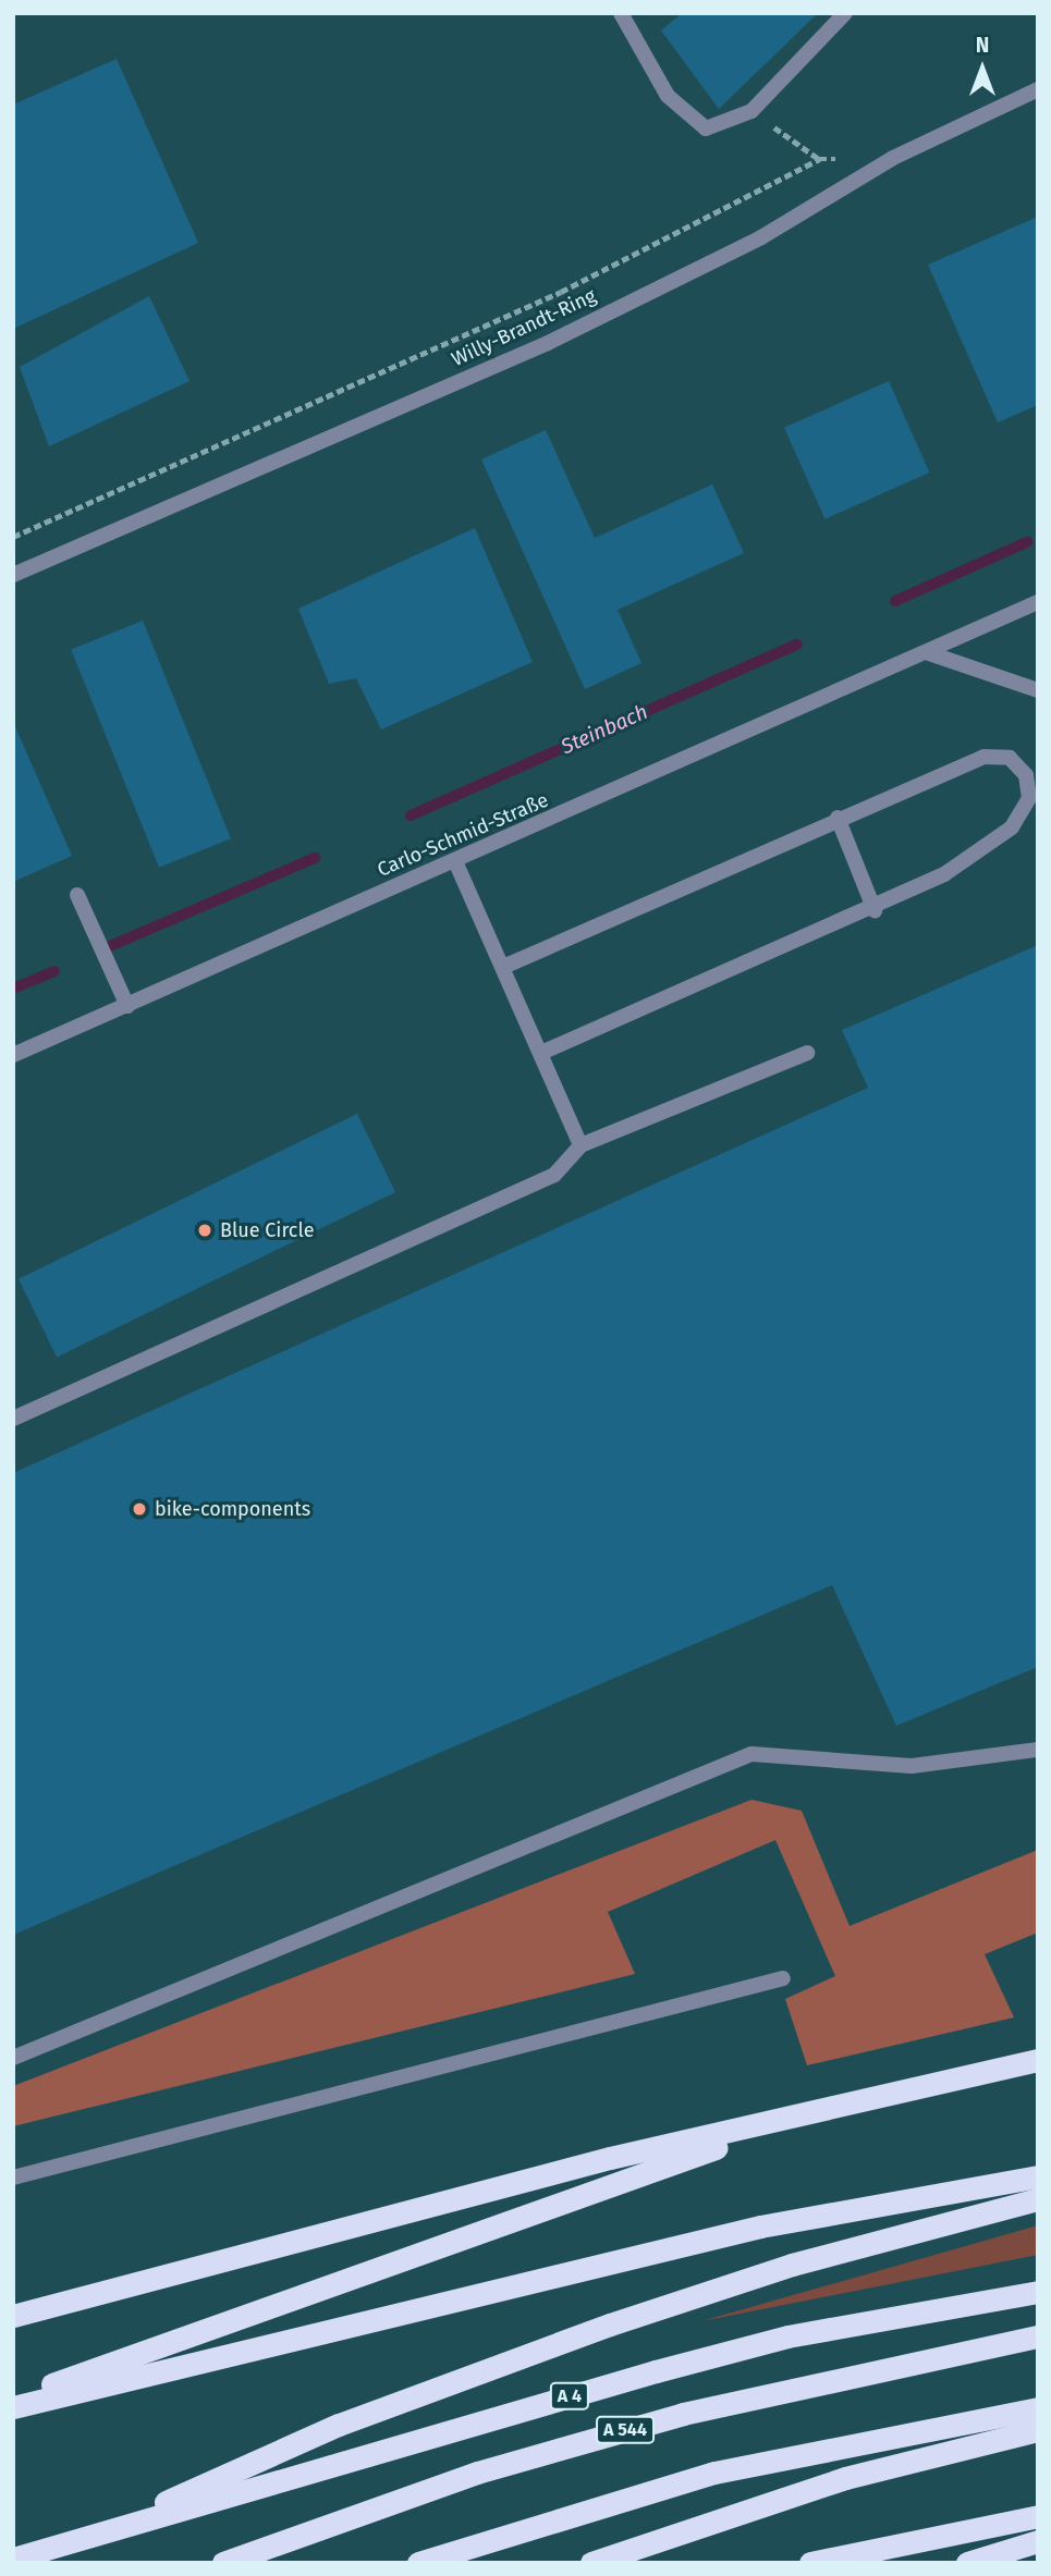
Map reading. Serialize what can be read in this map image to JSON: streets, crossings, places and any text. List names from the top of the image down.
{
  "streets": {
    "highway": ["A 4", "A 544"],
    "street": ["Willy-Brandt-Ring", "Carlo-Schmid-Straße"]
  },
  "water": ["Steinbach"],
  "places": ["Blue Circle", "bike-components"],
  "north": "top"
}
